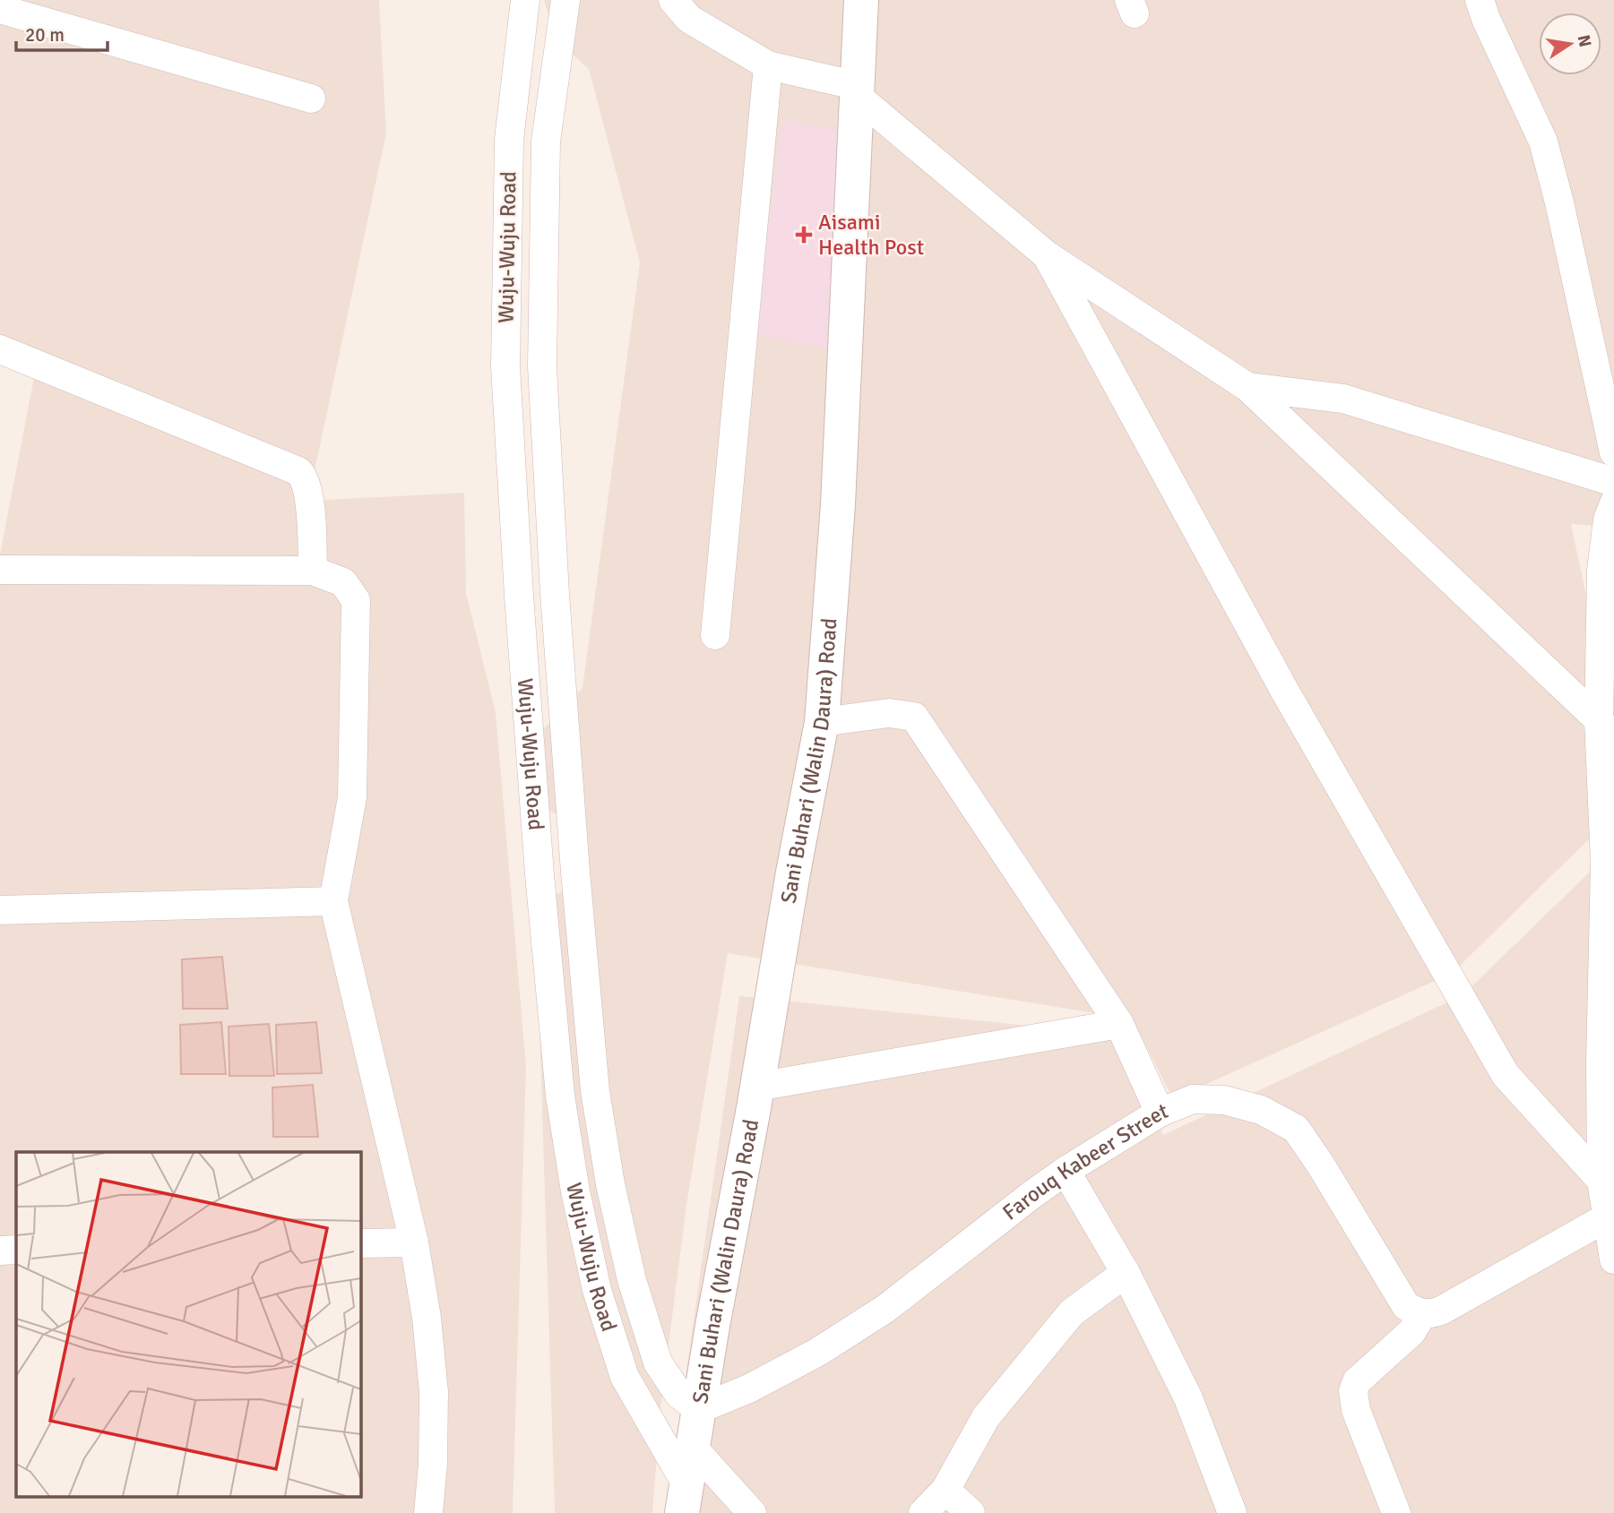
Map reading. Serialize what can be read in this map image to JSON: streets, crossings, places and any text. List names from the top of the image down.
{
  "streets": {
    "street": ["Wuju-Wuju Road", "Sani Buhari (Walin Daura) Road", "Farouq Kabeer Street"]
  },
  "crossings": [
    ["Wuju-Wuju Road", "Sani Buhari (Walin Daura) Road"],
    ["Wuju-Wuju Road", "Farouq Kabeer Street"],
    ["Sani Buhari (Walin Daura) Road", "Farouq Kabeer Street"]
  ],
  "places": {
    "health": ["Aisami Health Post"]
  },
  "scale_bar": "20 m",
  "north": "right"
}
